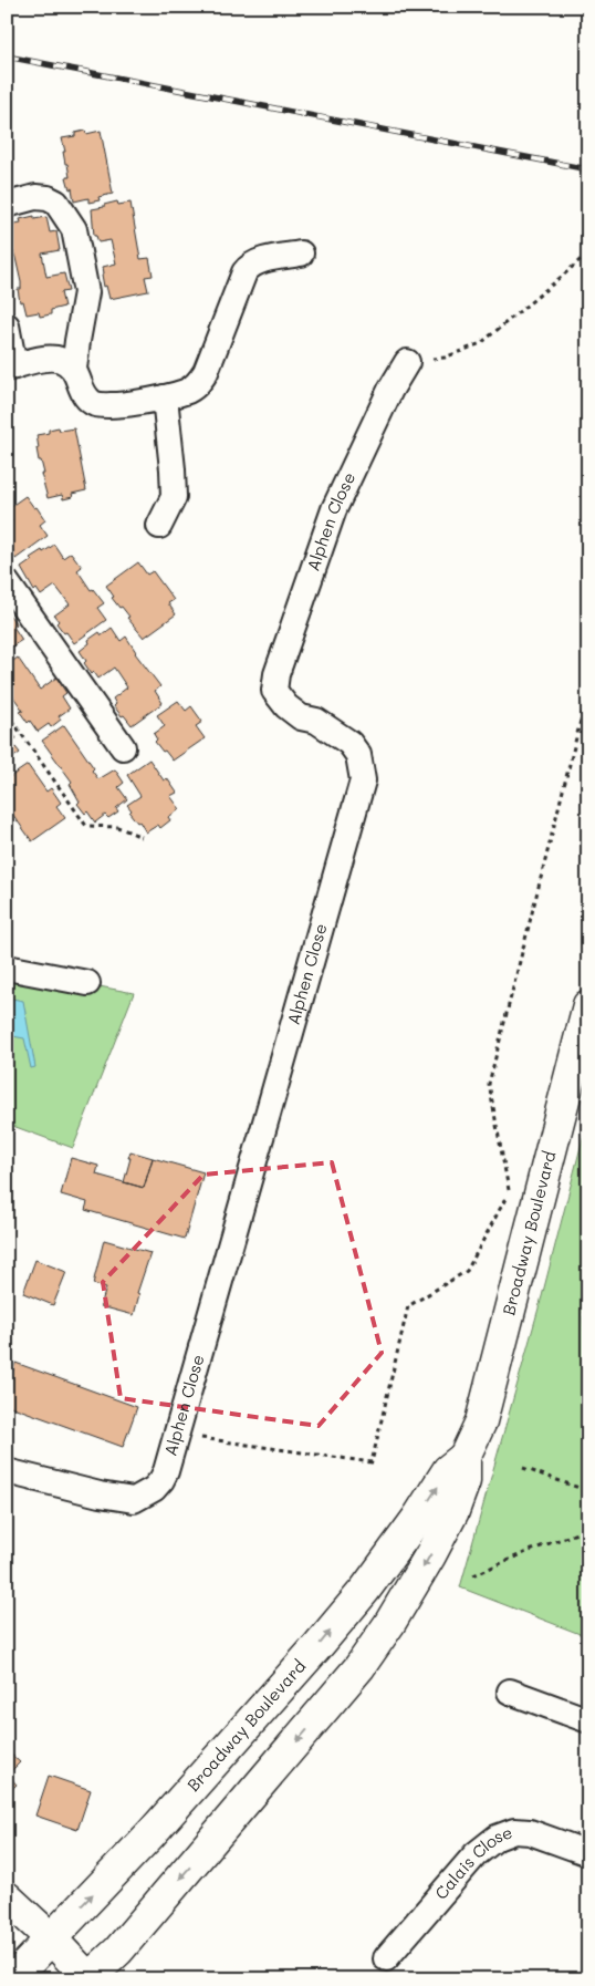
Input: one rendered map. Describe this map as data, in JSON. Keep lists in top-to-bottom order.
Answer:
{
  "streets": {
    "main road": ["Broadway Boulevard"],
    "street": ["Alphen Close", "Calais Close"]
  }
}
